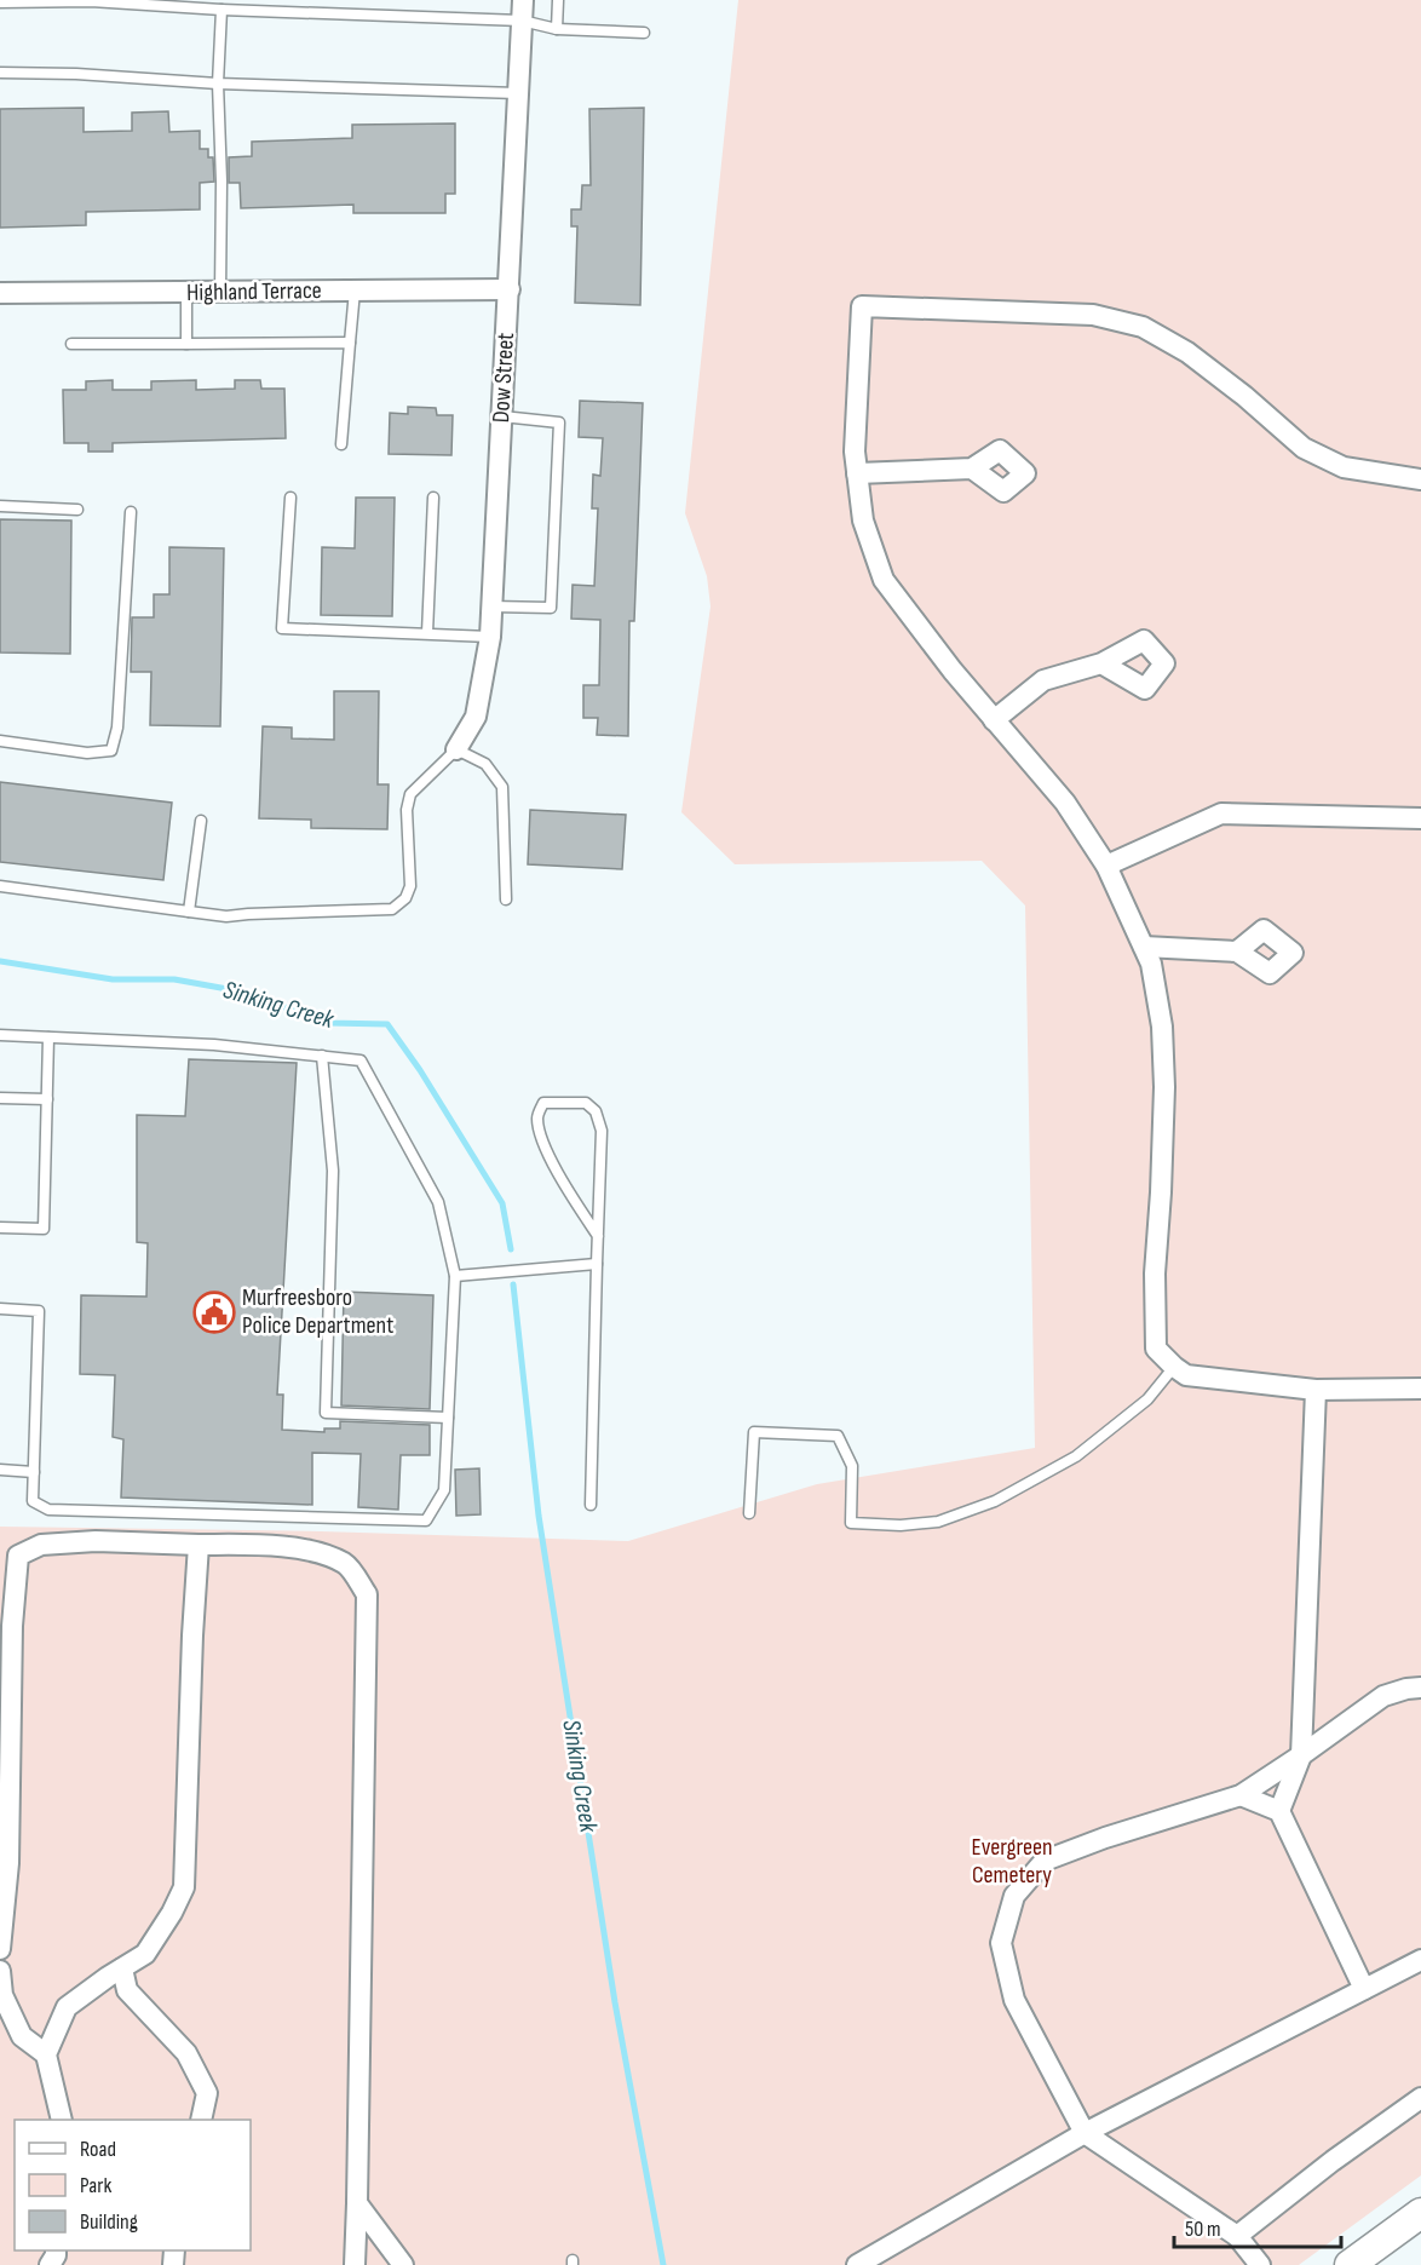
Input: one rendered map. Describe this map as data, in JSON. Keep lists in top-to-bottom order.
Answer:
{
  "streets": {
    "street": ["Highland Terrace", "Dow Street"]
  },
  "crossings": [
    ["Highland Terrace", "Dow Street"]
  ],
  "water": ["Sinking Creek"],
  "parks": ["Evergreen Cemetery"],
  "places": {
    "public building": ["Murfreesboro Police Department"]
  },
  "legend": ["Road", "Park", "Building"],
  "scale_bar": "50 m"
}
